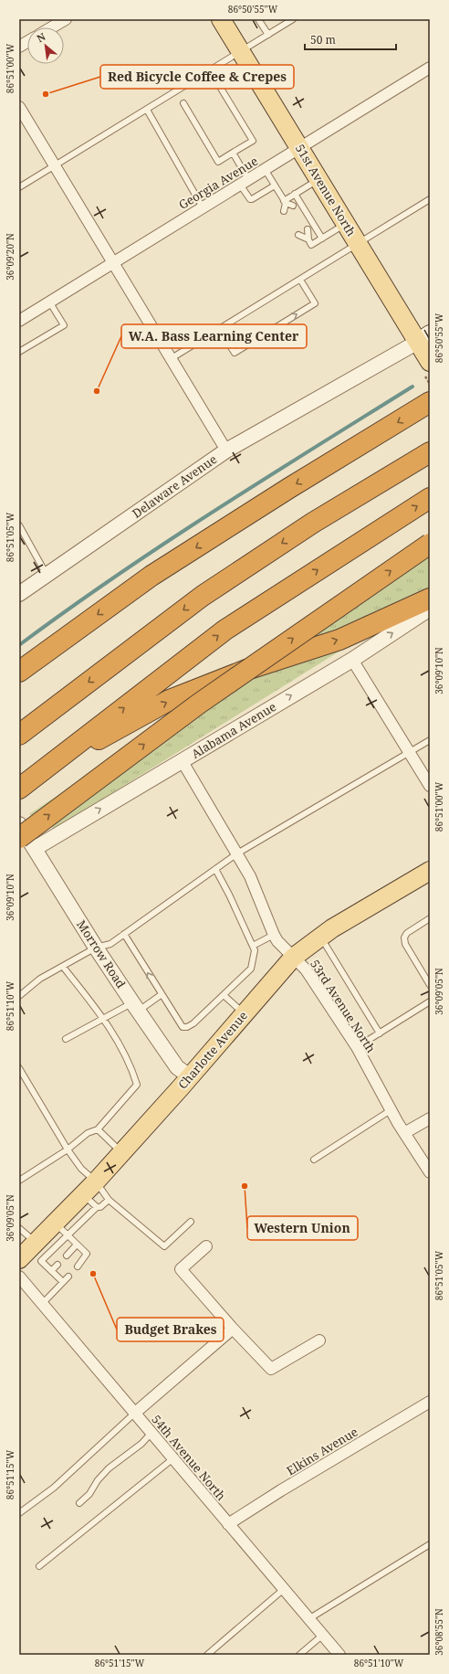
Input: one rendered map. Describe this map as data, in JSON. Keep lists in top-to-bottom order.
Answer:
{
  "streets": {
    "main road": ["51st Avenue North", "Charlotte Avenue"],
    "street": [
      "Georgia Avenue",
      "Delaware Avenue",
      "Alabama Avenue",
      "Morrow Road",
      "53rd Avenue North",
      "Elkins Avenue",
      "54th Avenue North"
    ]
  },
  "crossings": [
    ["Georgia Avenue", "51st Avenue North"],
    ["51st Avenue North", "Delaware Avenue"],
    ["Alabama Avenue", "Morrow Road"],
    ["Alabama Avenue", "53rd Avenue North"],
    ["Morrow Road", "Charlotte Avenue"],
    ["53rd Avenue North", "Charlotte Avenue"],
    ["Elkins Avenue", "54th Avenue North"]
  ],
  "one_way": ["Alabama Avenue"],
  "places": [
    "Red Bicycle Coffee & Crepes",
    "W.A. Bass Learning Center",
    "Western Union",
    "Budget Brakes"
  ],
  "scale_bar": "50 m",
  "north": "top left",
  "coordinates": [
    "86°50'55\"W",
    "86°51'00\"W",
    "36°09'20\"N",
    "86°51'05\"W",
    "36°09'10\"N",
    "36°09'05\"N",
    "86°51'10\"W",
    "86°51'15\"W",
    "36°08'55\"N"
  ]
}
